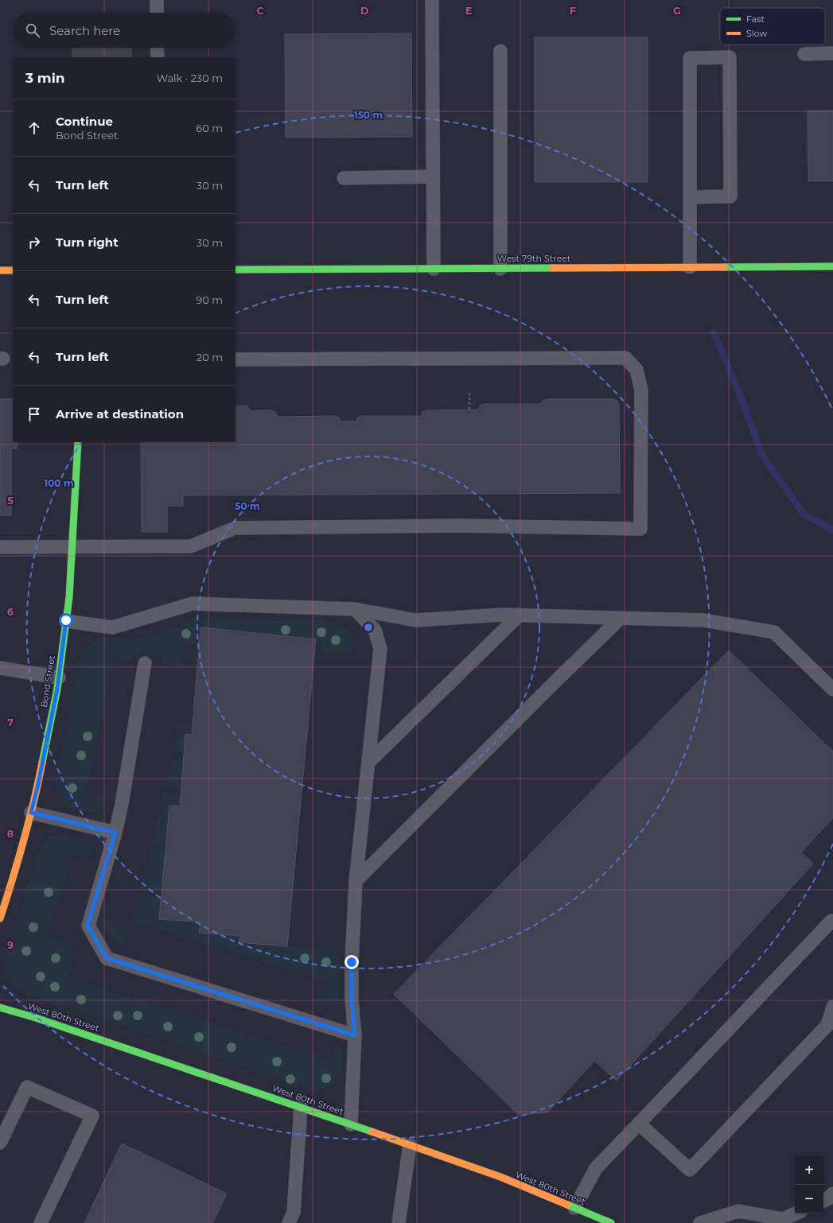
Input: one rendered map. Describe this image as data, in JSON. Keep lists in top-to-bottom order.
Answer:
{
  "streets": {
    "street": ["West 79th Street", "Bond Street", "West 80th Street"]
  },
  "legend": ["Fast", "Slow"],
  "page": {
    "search": "Search here",
    "heading": ["3 min", "Walk · 230 m"],
    "list": [
      ["Continue", "Bond Street", "60 m"],
      ["Turn left", "30 m"],
      ["Turn right", "30 m"],
      ["Turn left", "90 m"],
      ["Turn left", "20 m"],
      "Arrive at destination"
    ],
    "map_buttons": ["+", "−"]
  },
  "grid": {
    "columns": [
      "C",
      "D",
      "E",
      "F",
      "G"
    ],
    "rows": [
      "5",
      "6",
      "7",
      "8",
      "9"
    ]
  },
  "rings": ["150 m", "100 m", "50 m"]
}
